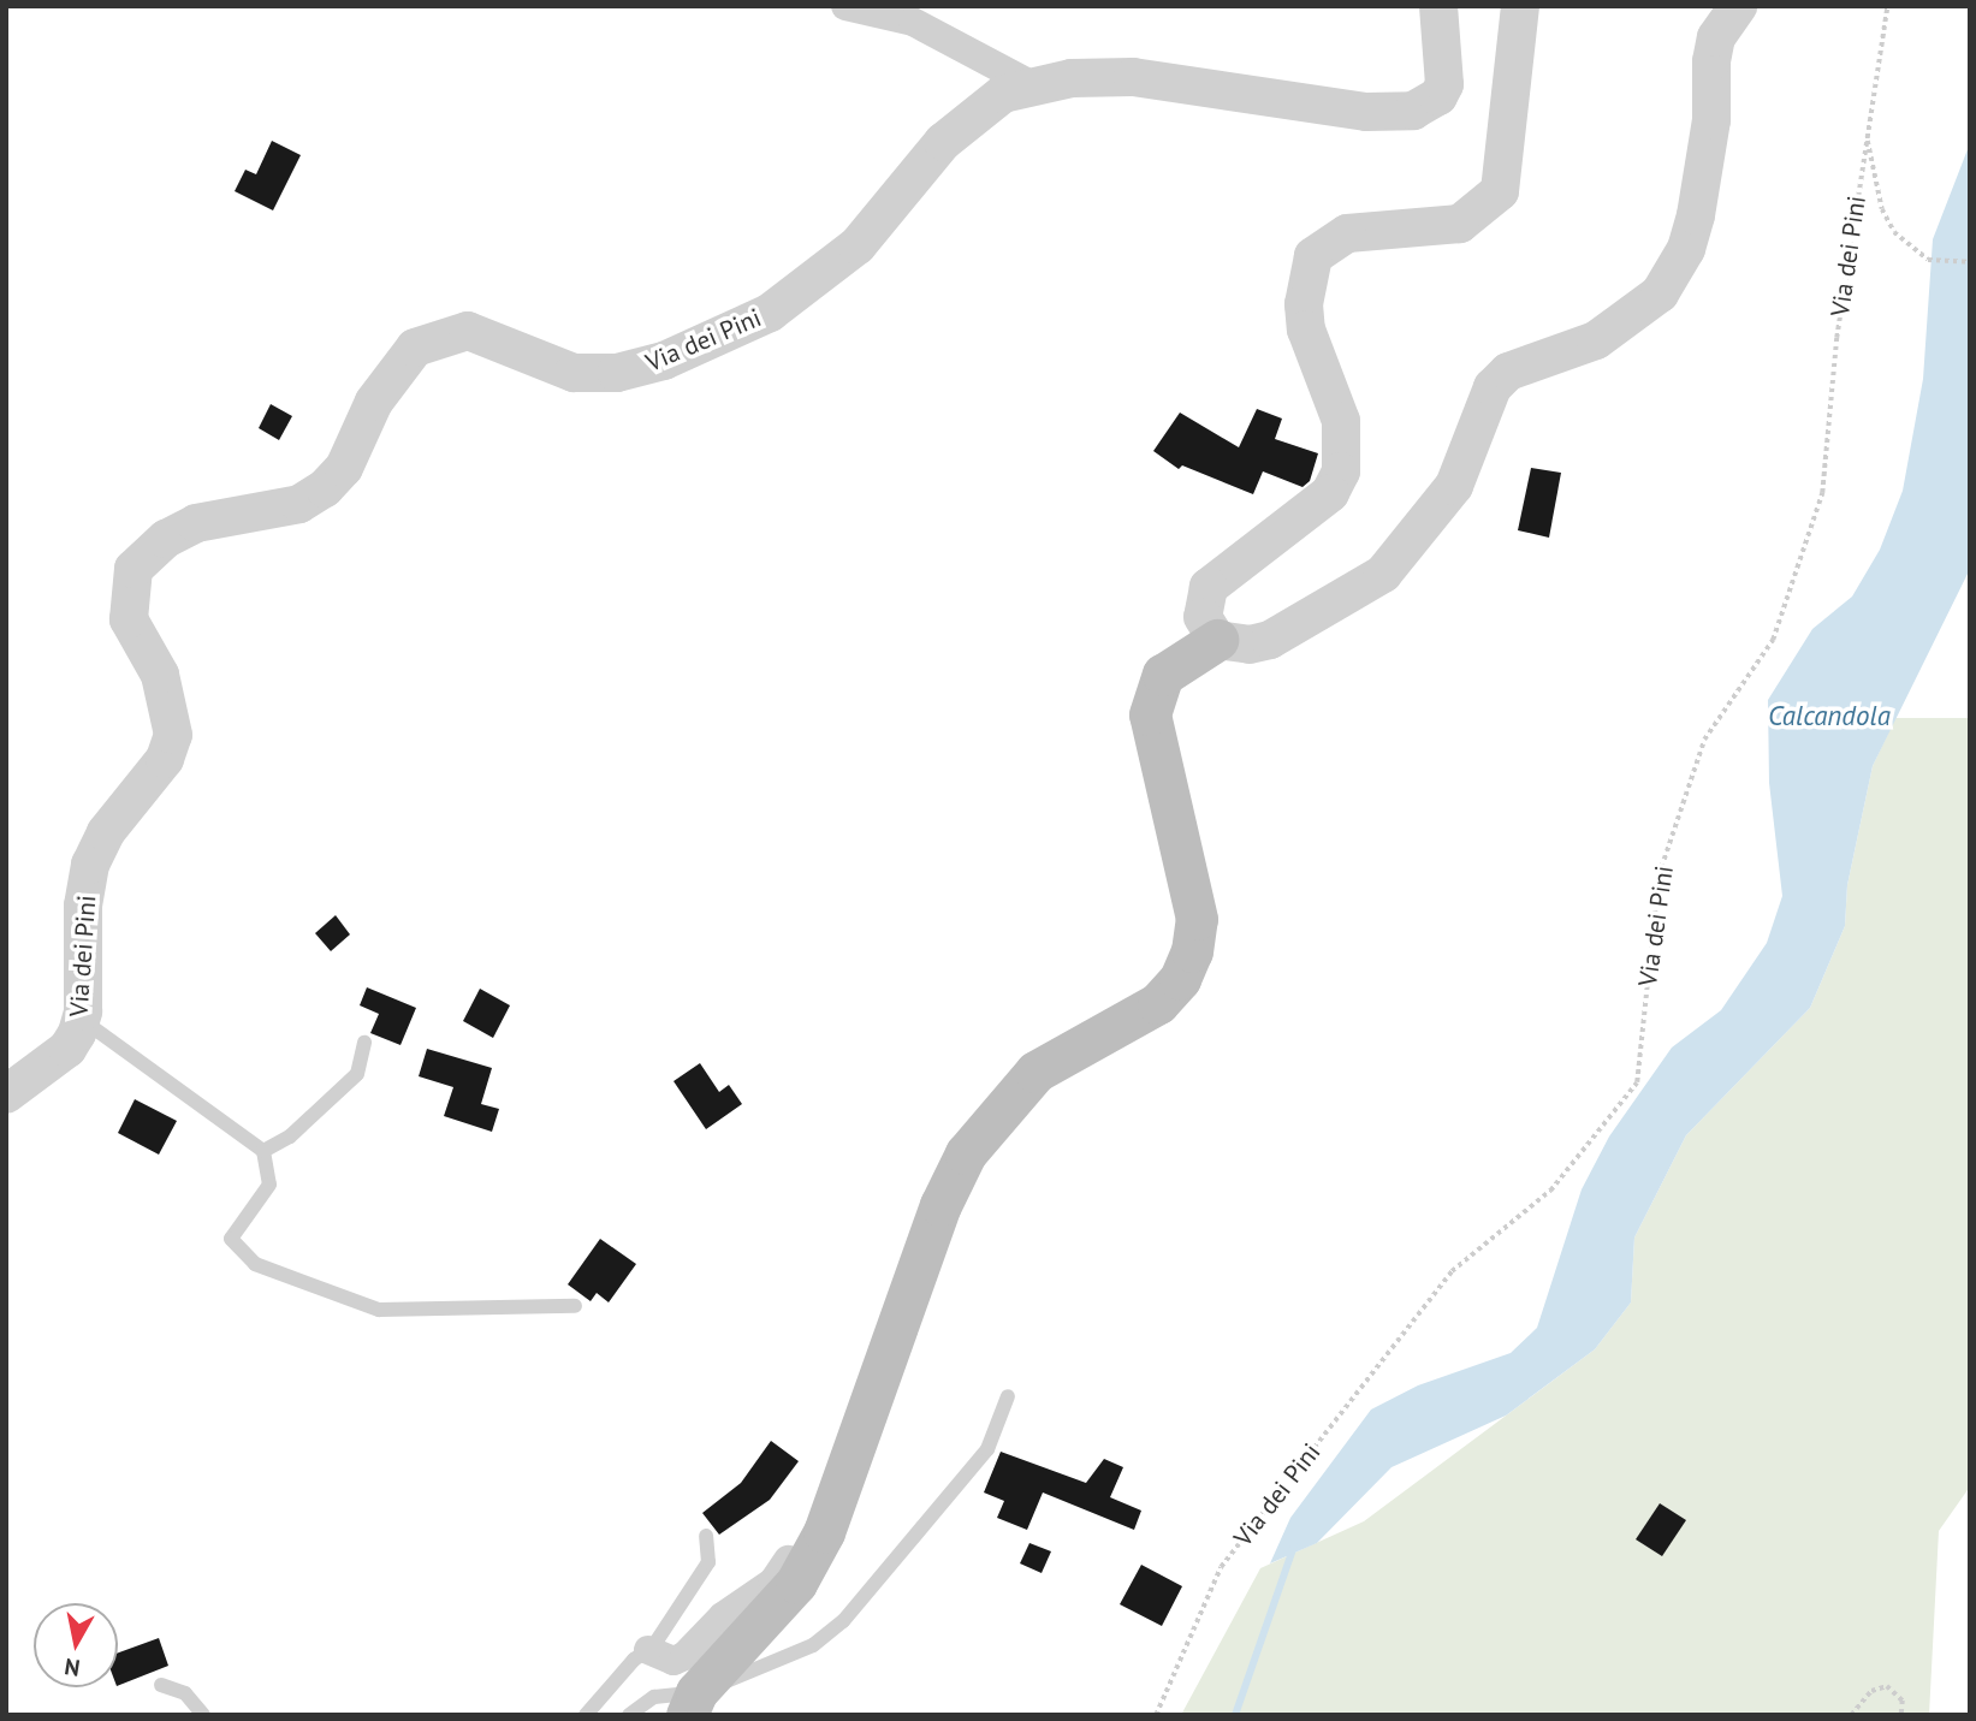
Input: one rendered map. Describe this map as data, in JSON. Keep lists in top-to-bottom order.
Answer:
{
  "streets": {
    "street": ["Via dei Pini"]
  },
  "water": ["Calcandola"],
  "north": "bottom"
}
